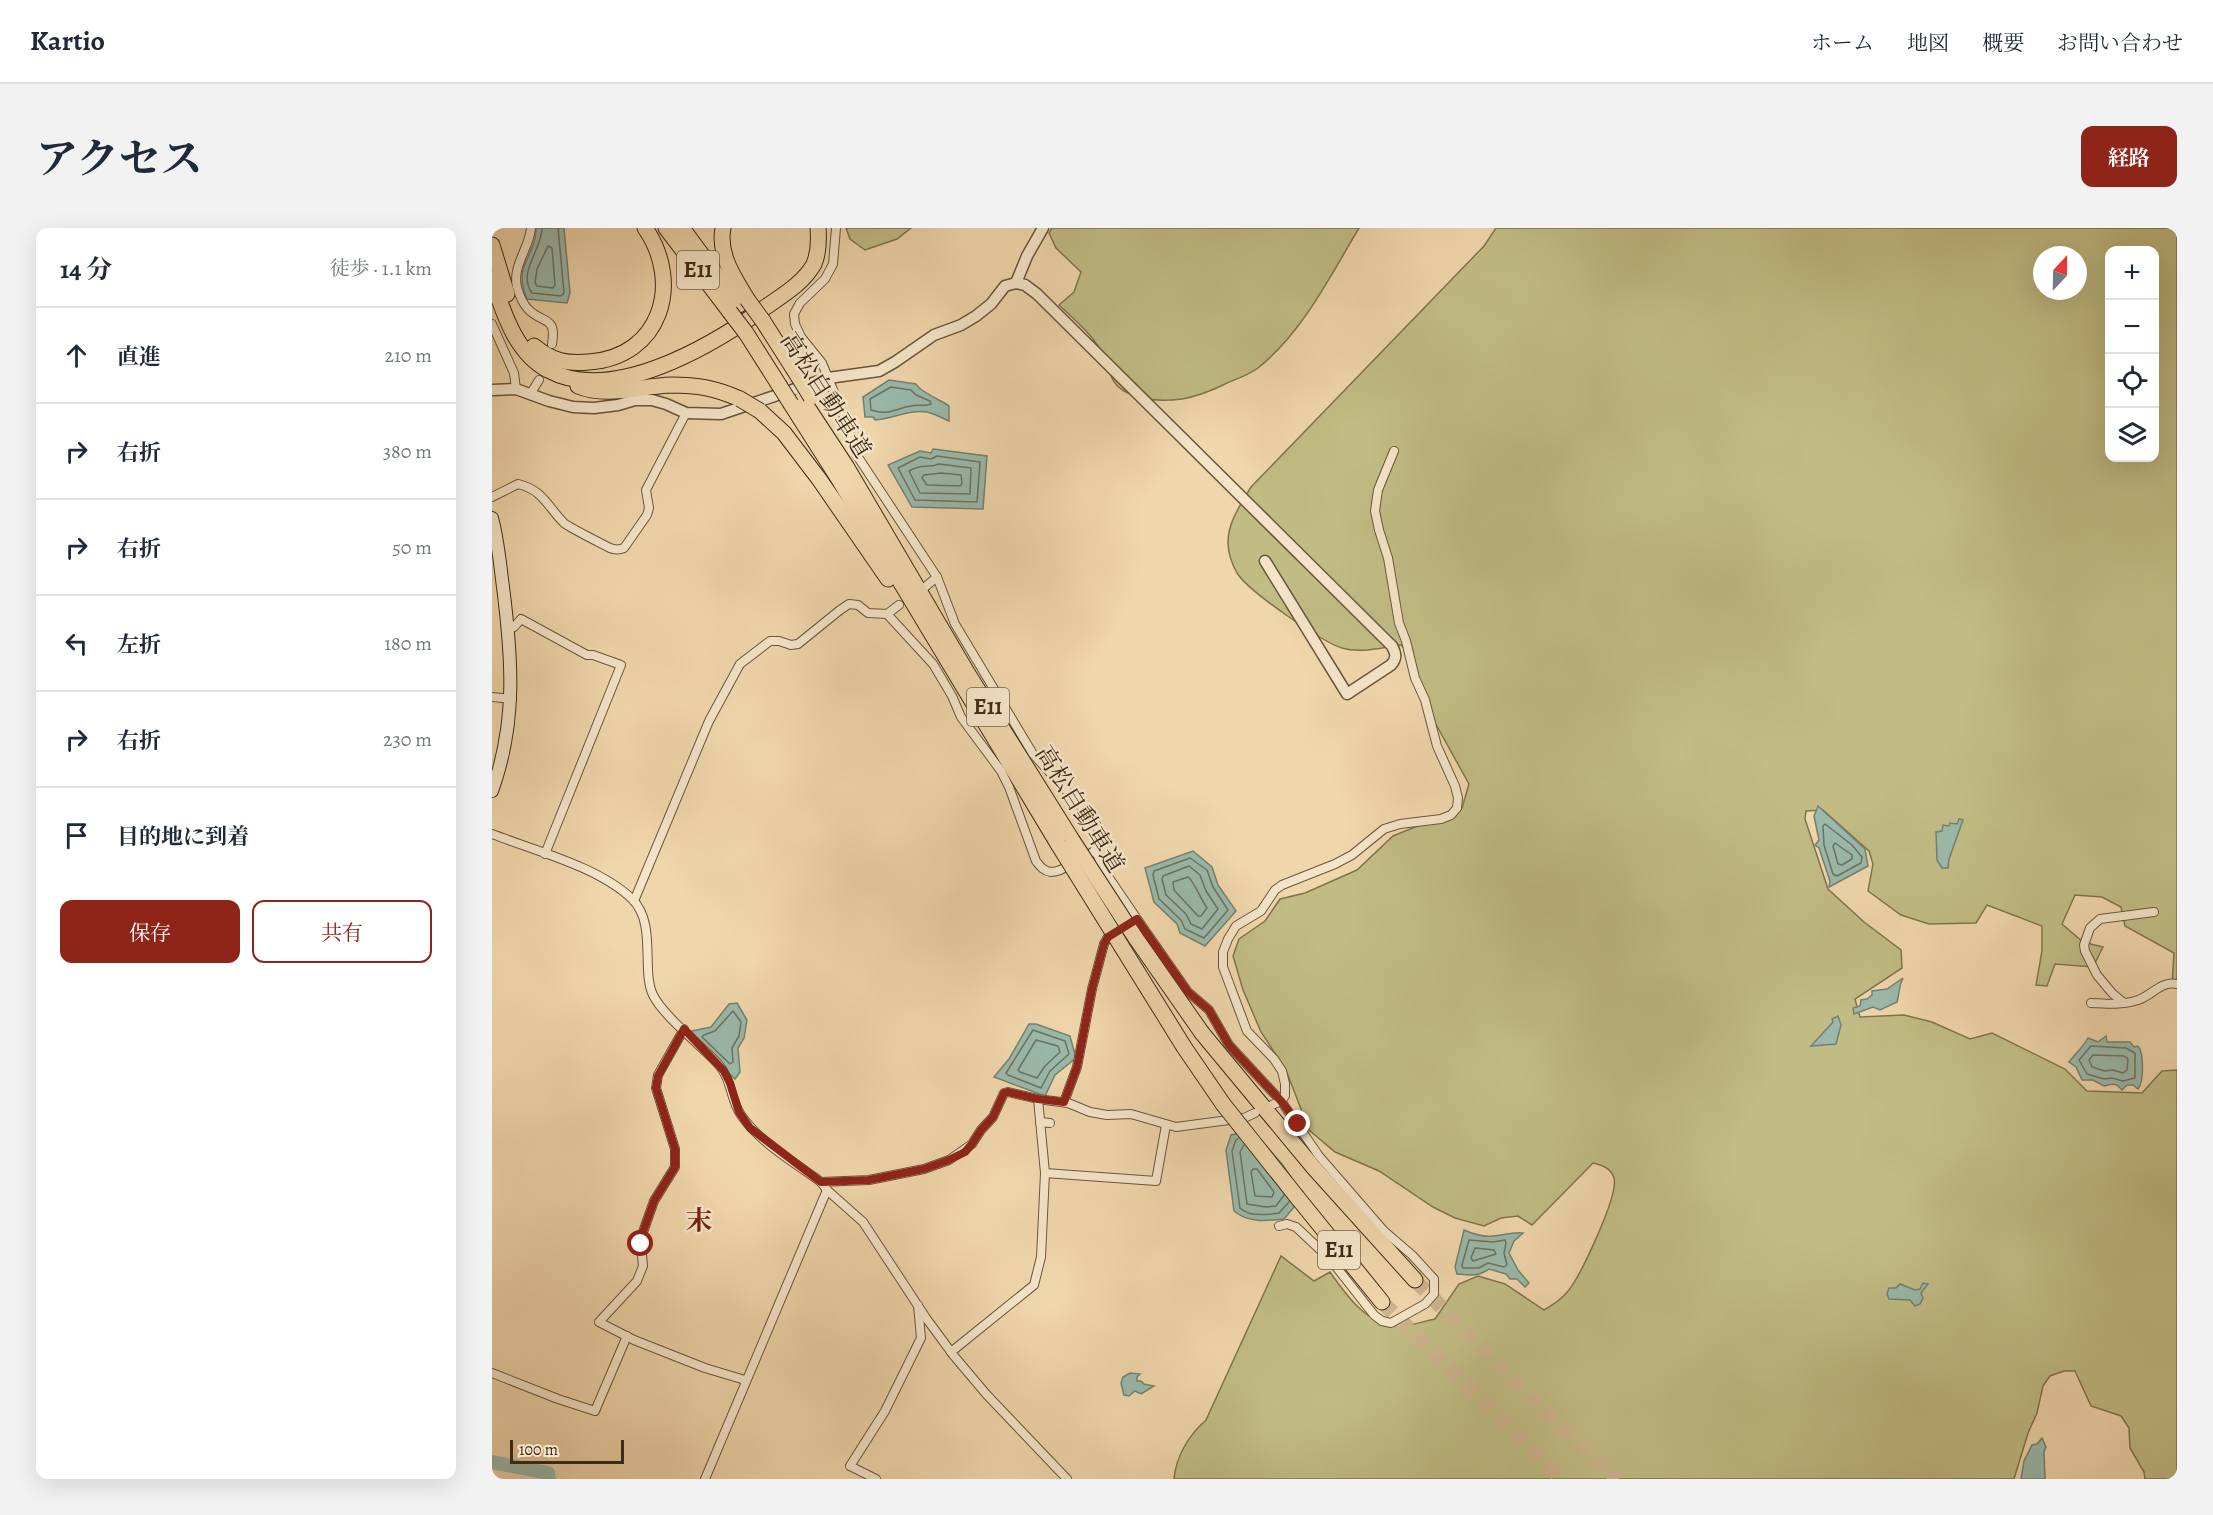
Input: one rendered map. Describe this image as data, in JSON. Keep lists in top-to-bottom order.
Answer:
{
  "streets": {
    "highway": ["E11", "高松自動車道"]
  },
  "crossings": [
    ["E11", "高松自動車道"]
  ],
  "districts": ["末"],
  "scale_bar": "100 m",
  "north": "top",
  "page": {
    "header": "Kartio",
    "nav": [
      "ホーム",
      "地図",
      "概要",
      "お問い合わせ"
    ],
    "title": "アクセス",
    "buttons": [
      "経路",
      ["保存", "共有"]
    ],
    "heading": ["14 分", "徒歩 · 1.1 km"],
    "map_buttons": ["+", "−"],
    "list": [
      ["直進", "210 m"],
      ["右折", "380 m"],
      ["右折", "50 m"],
      ["左折", "180 m"],
      ["右折", "230 m"],
      "目的地に到着"
    ],
    "scale": "100 m"
  }
}
